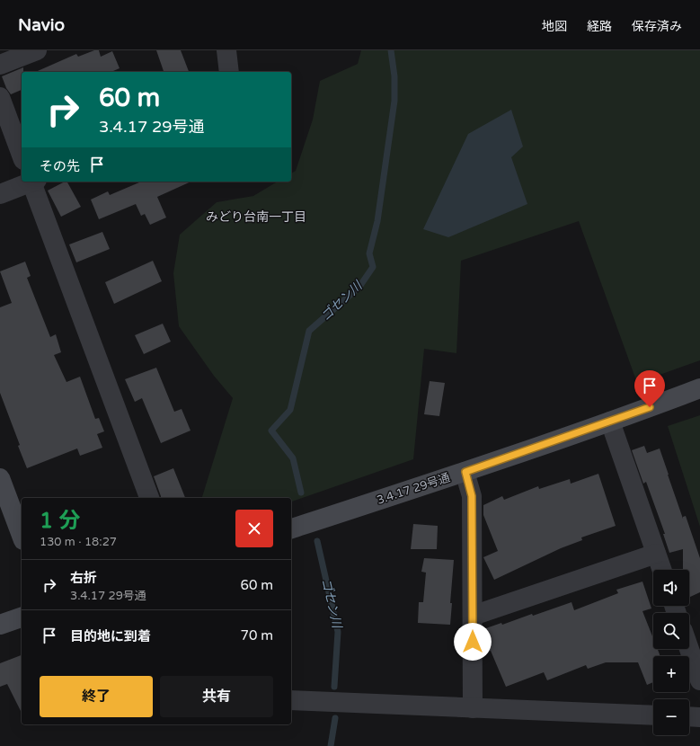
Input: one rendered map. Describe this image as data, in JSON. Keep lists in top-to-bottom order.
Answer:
{
  "streets": {
    "street": ["3.4.17 29号通"]
  },
  "districts": ["みどり台南一丁目"],
  "water": ["ゴセン川"],
  "page": {
    "header": "Navio",
    "nav": ["地図", "経路", "保存済み"],
    "turn": ["60 m", "3.4.17 29号通"],
    "then": "その先",
    "heading": ["1 分", "130 m · 18:27"],
    "list": [
      {
        "name": "右折",
        "note": "3.4.17 29号通",
        "value": "60 m"
      },
      {
        "name": "目的地に到着",
        "value": "70 m"
      }
    ],
    "map_buttons": ["+", "−"],
    "buttons": ["終了", "共有"]
  }
}
